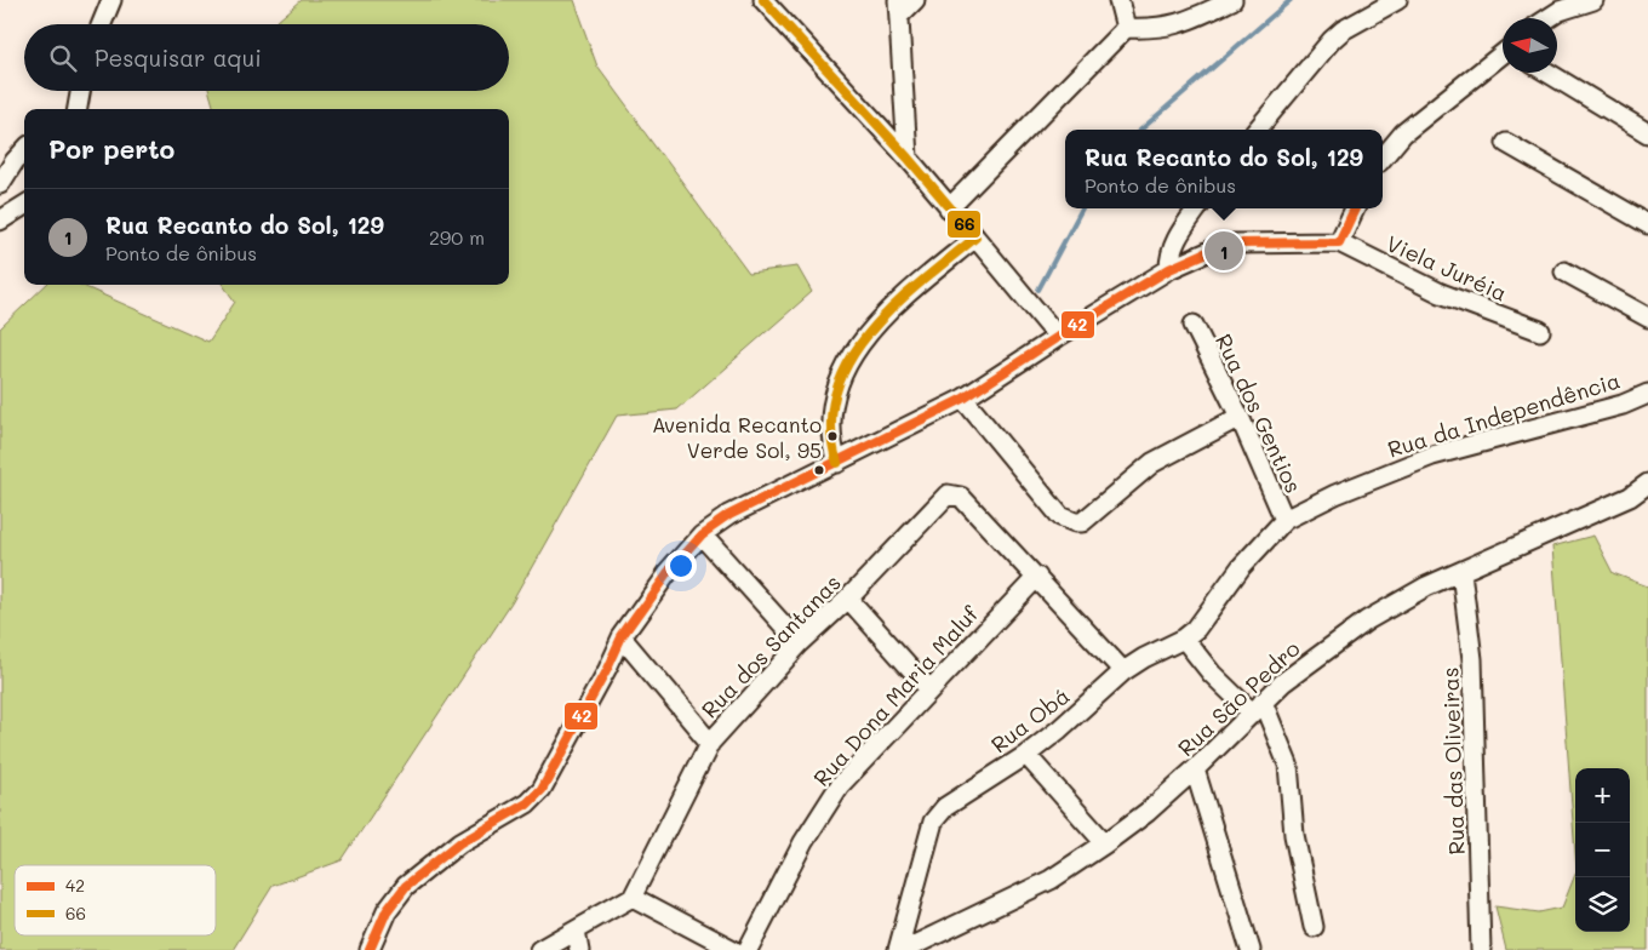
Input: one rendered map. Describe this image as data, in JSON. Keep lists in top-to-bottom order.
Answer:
{
  "streets": {
    "street": [
      "Viela Juréia",
      "Rua dos Gentios",
      "Rua da Independência",
      "Rua dos Santanas",
      "Rua Dona Maria Maluf",
      "Rua São Pedro",
      "Rua Obá",
      "Rua das Oliveiras"
    ]
  },
  "crossings": [
    ["Rua dos Gentios", "Rua da Independência"],
    ["Rua da Independência", "Rua Obá"],
    ["Rua dos Santanas", "Rua Dona Maria Maluf"],
    ["Rua São Pedro", "Rua das Oliveiras"]
  ],
  "places": ["Avenida Recanto Verde Sol, 95"],
  "lines": ["transit line 66", "transit line 42"],
  "legend": ["42", "66"],
  "north": "left",
  "page": {
    "search": "Pesquisar aqui",
    "heading": "Por perto",
    "popup": ["Rua Recanto do Sol, 129", "Ponto de ônibus"],
    "list": [
      {
        "mark": "1",
        "name": "Rua Recanto do Sol, 129",
        "note": "Ponto de ônibus",
        "value": "290 m"
      }
    ],
    "pins": "1",
    "map_buttons": ["+", "−"]
  }
}
